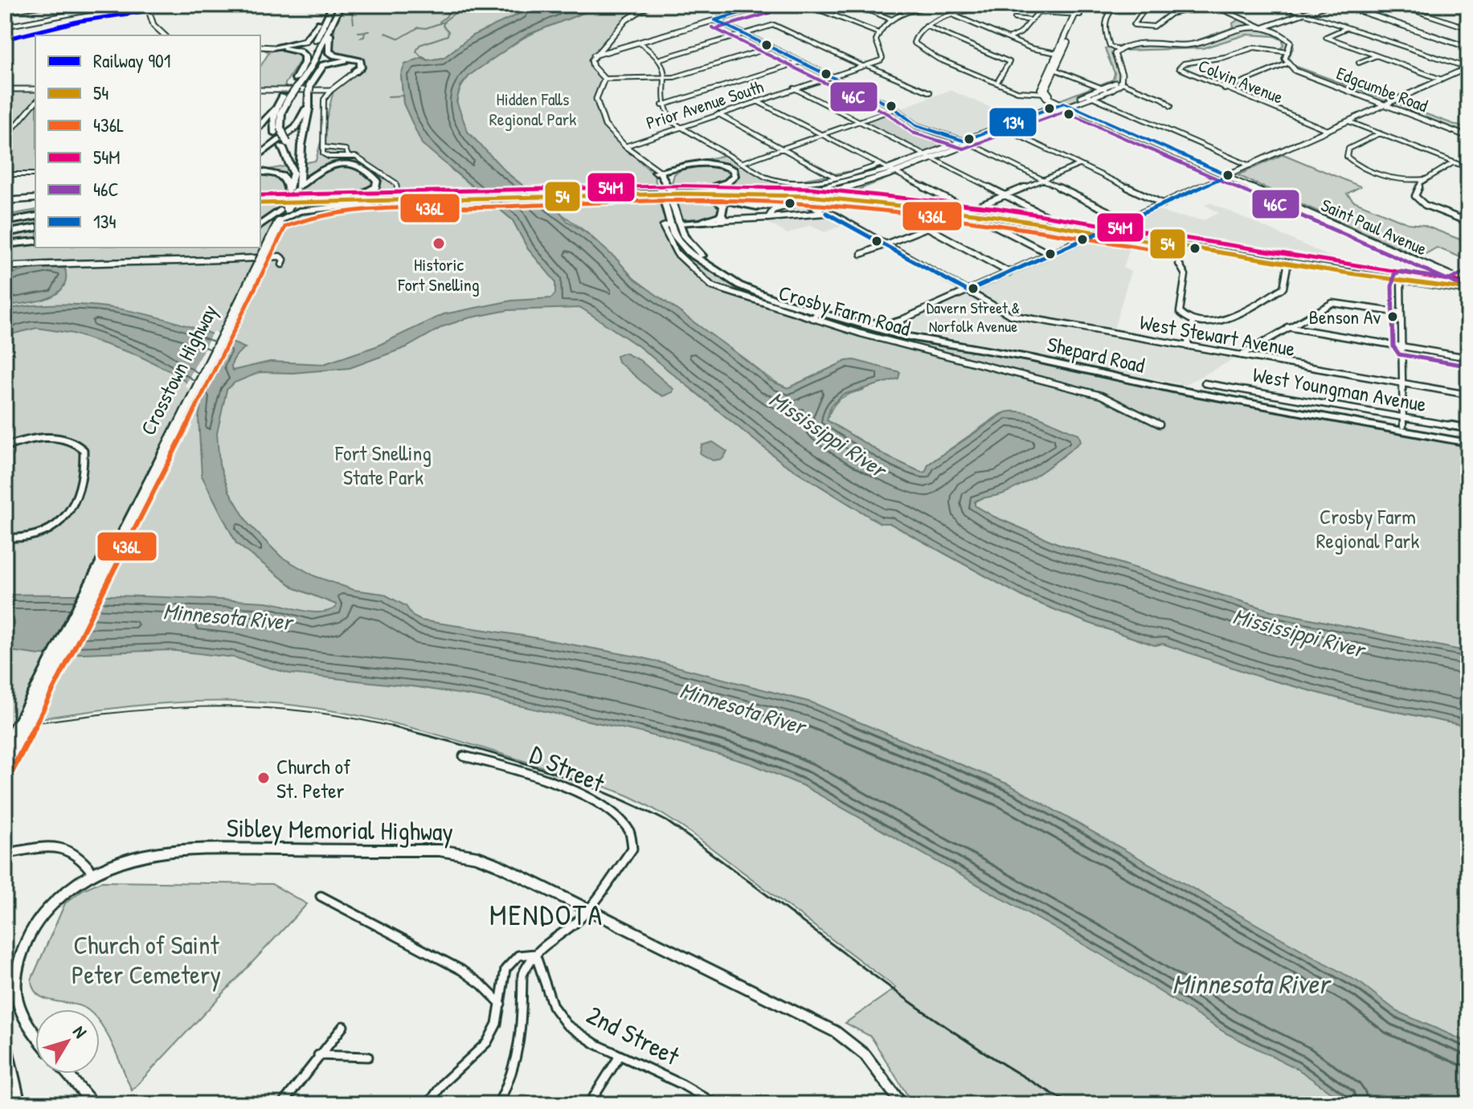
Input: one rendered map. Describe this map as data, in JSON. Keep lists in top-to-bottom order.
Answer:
{
  "streets": {
    "highway": ["Shepard Road"],
    "main road": ["Saint Paul Avenue", "Sibley Memorial Highway"],
    "street": [
      "Colvin Avenue",
      "Edgcumbe Road",
      "Prior Avenue South",
      "Crosby Farm Road",
      "West Stewart Avenue",
      "West Youngman Avenue",
      "D Street",
      "2nd Street"
    ]
  },
  "crossings": [
    ["Crosby Farm Road", "Shepard Road"],
    ["Shepard Road", "West Youngman Avenue"],
    ["D Street", "Sibley Memorial Highway"],
    ["D Street", "2nd Street"]
  ],
  "districts": ["MENDOTA"],
  "water": ["Mississippi River", "Minnesota River"],
  "parks": [
    "Hidden Falls Regional Park",
    "Fort Snelling State Park",
    "Crosby Farm Regional Park",
    "Church of Saint Peter Cemetery"
  ],
  "places": [
    "Historic Fort Snelling",
    "Davern Street & Norfolk Avenue",
    "Benson Av",
    "Church of St. Peter"
  ],
  "lines": [
    "rail line 901",
    "transit line 134",
    "transit line 46C",
    "transit line 54M",
    "transit line 54",
    "transit line 436L"
  ],
  "legend": [
    "Railway 901",
    "54",
    "436L",
    "54M",
    "46C",
    "134"
  ],
  "north": "top right"
}
